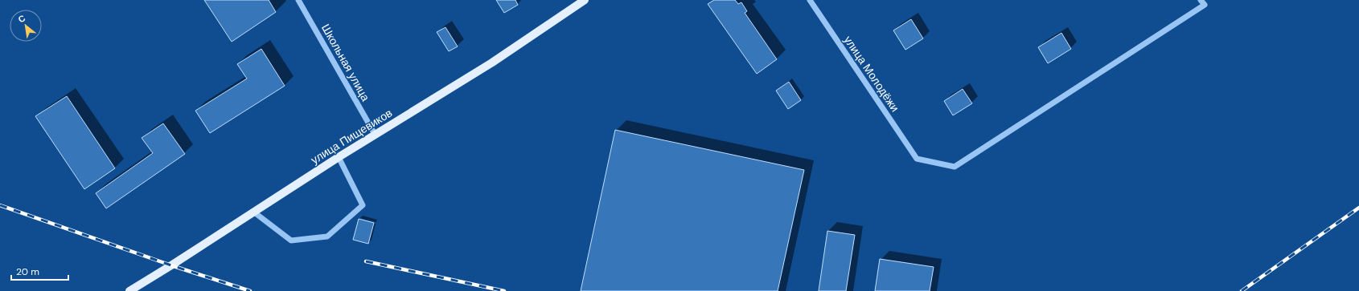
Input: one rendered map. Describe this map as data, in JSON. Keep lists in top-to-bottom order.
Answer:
{
  "streets": {
    "main road": ["улица Пищевиков"],
    "street": ["Школьная улица", "улица Молодёжи"]
  },
  "crossings": [
    ["Школьная улица", "улица Пищевиков"]
  ],
  "scale_bar": "20 m",
  "north": "top left"
}
